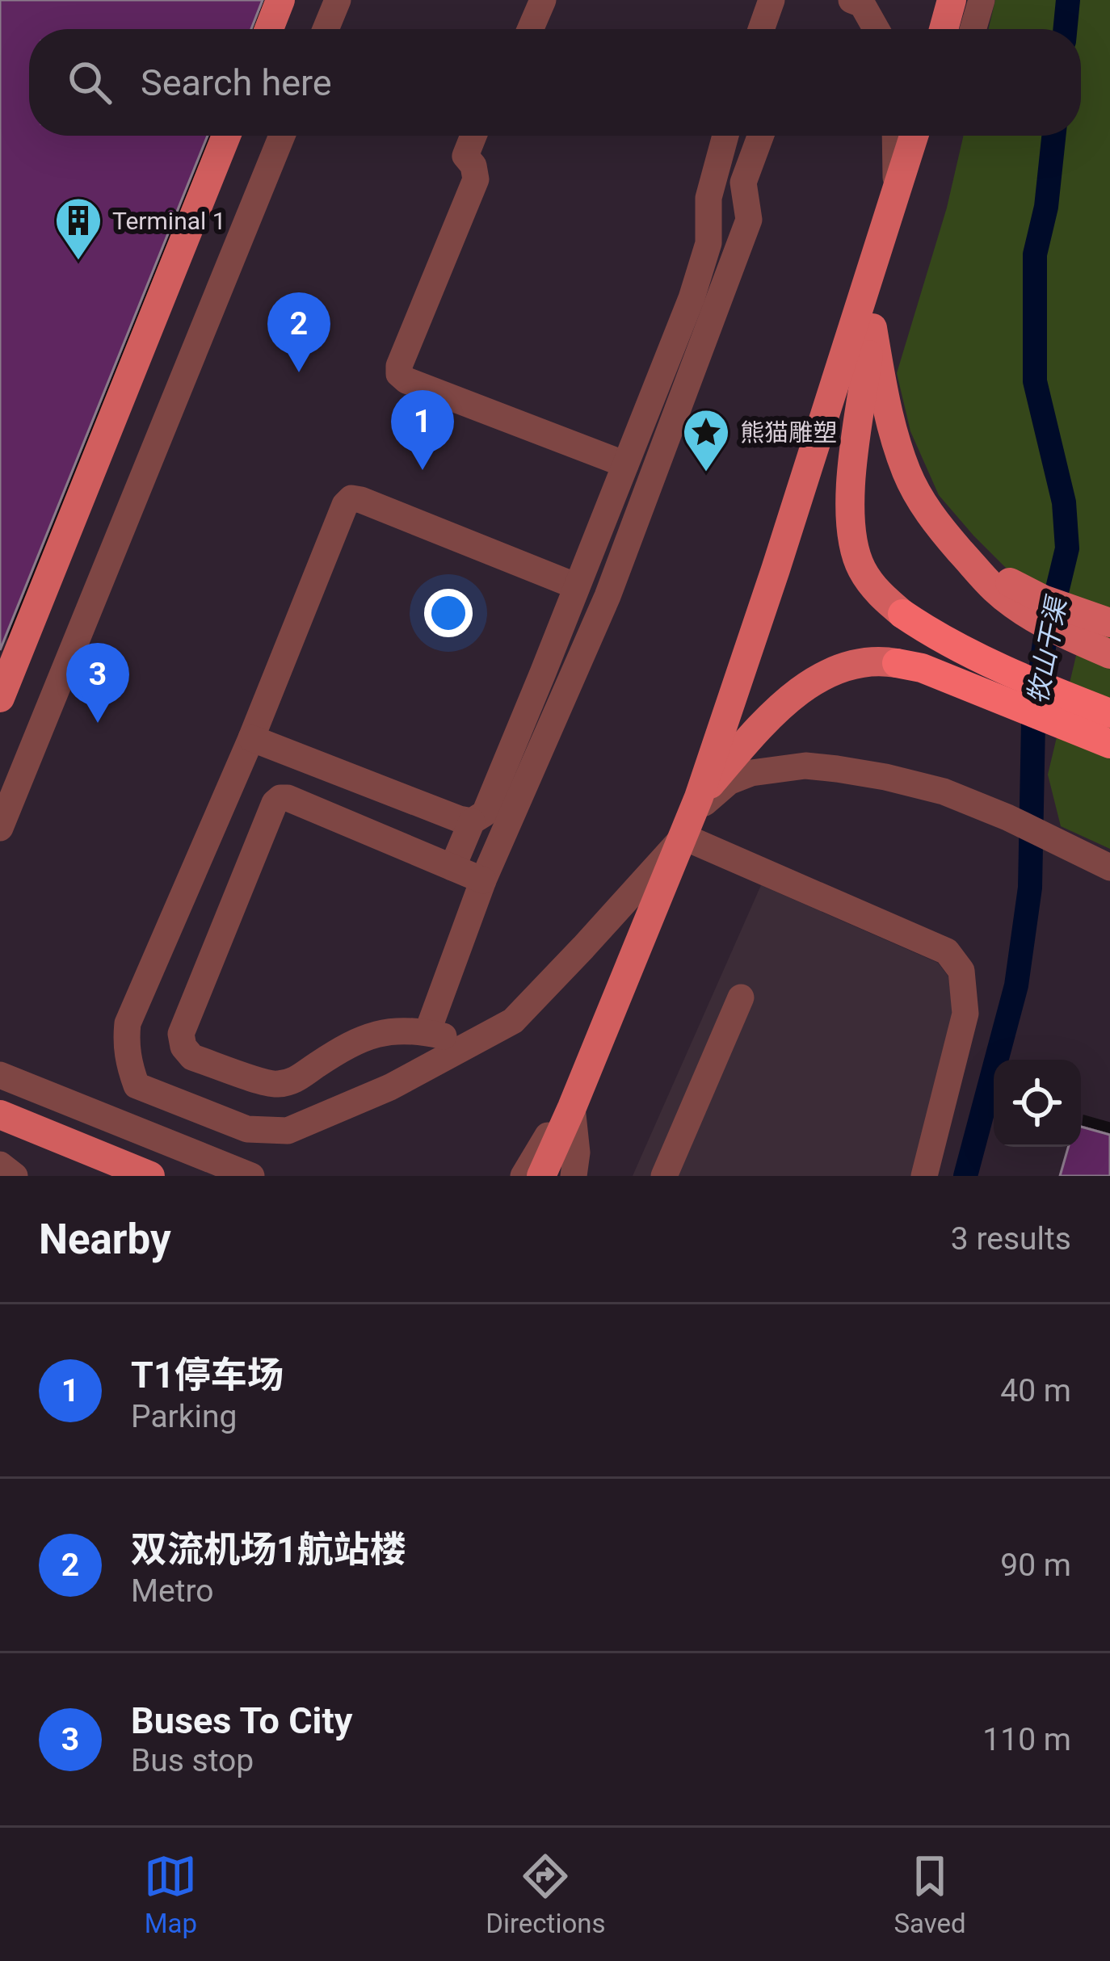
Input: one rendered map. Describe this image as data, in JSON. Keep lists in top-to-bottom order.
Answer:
{
  "water": ["牧山干渠"],
  "places": {
    "building": ["Terminal 1"],
    "place": ["熊猫雕塑"]
  },
  "page": {
    "search": "Search here",
    "pins": ["2", "1", "3"],
    "heading": ["Nearby", "3 results"],
    "list": [
      {
        "mark": "1",
        "name": "T1停车场",
        "note": "Parking",
        "value": "40 m"
      },
      {
        "mark": "2",
        "name": "双流机场1航站楼",
        "note": "Metro",
        "value": "90 m"
      },
      {
        "mark": "3",
        "name": "Buses To City",
        "note": "Bus stop",
        "value": "110 m"
      }
    ],
    "nav": ["Map", "Directions", "Saved"]
  }
}
